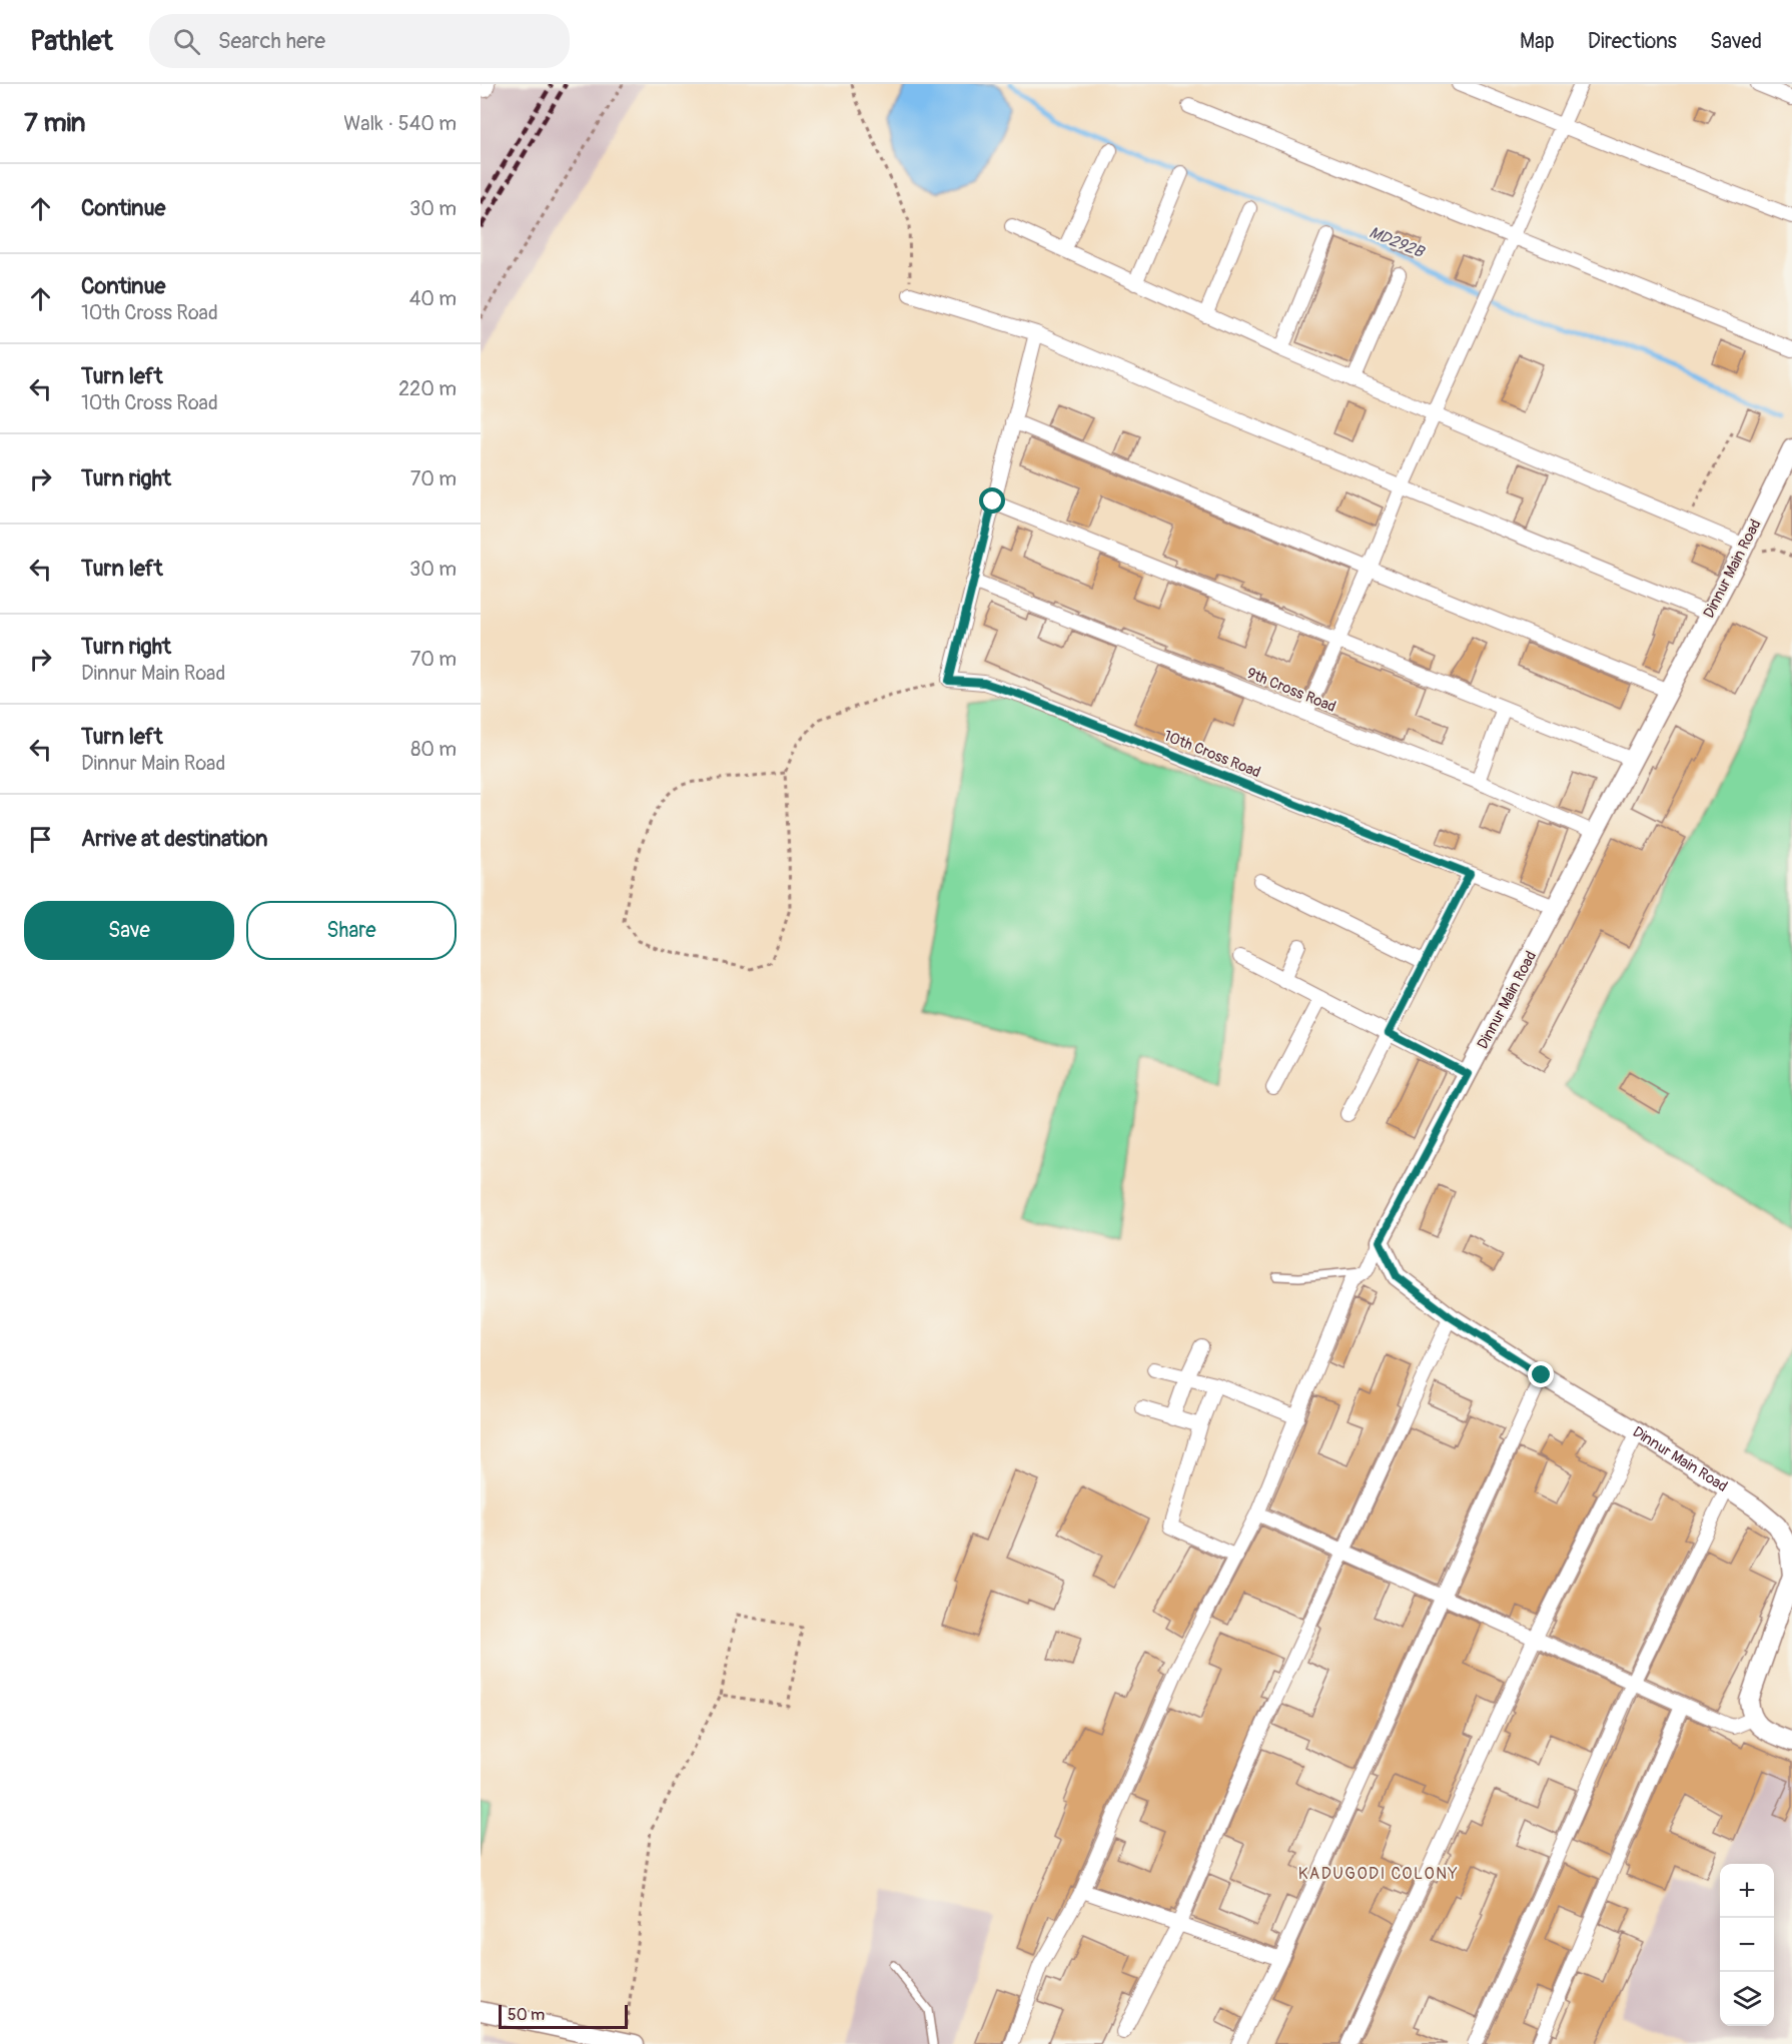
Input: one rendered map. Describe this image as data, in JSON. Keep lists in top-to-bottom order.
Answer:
{
  "streets": {
    "street": ["Dinnur Main Road", "9th Cross Road", "10th Cross Road"]
  },
  "crossings": [
    ["Dinnur Main Road", "9th Cross Road"],
    ["Dinnur Main Road", "10th Cross Road"]
  ],
  "districts": ["KADUGODI COLONY"],
  "water": ["MD292B"],
  "scale_bar": "50 m",
  "page": {
    "header": "Pathlet",
    "search": "Search here",
    "nav": ["Map", "Directions", "Saved"],
    "heading": ["7 min", "Walk · 540 m"],
    "list": [
      ["Continue", "30 m"],
      ["Continue", "10th Cross Road", "40 m"],
      ["Turn left", "10th Cross Road", "220 m"],
      ["Turn right", "70 m"],
      ["Turn left", "30 m"],
      ["Turn right", "Dinnur Main Road", "70 m"],
      ["Turn left", "Dinnur Main Road", "80 m"],
      "Arrive at destination"
    ],
    "buttons": ["Save", "Share"],
    "map_buttons": ["+", "−"],
    "scale": "50 m"
  }
}
